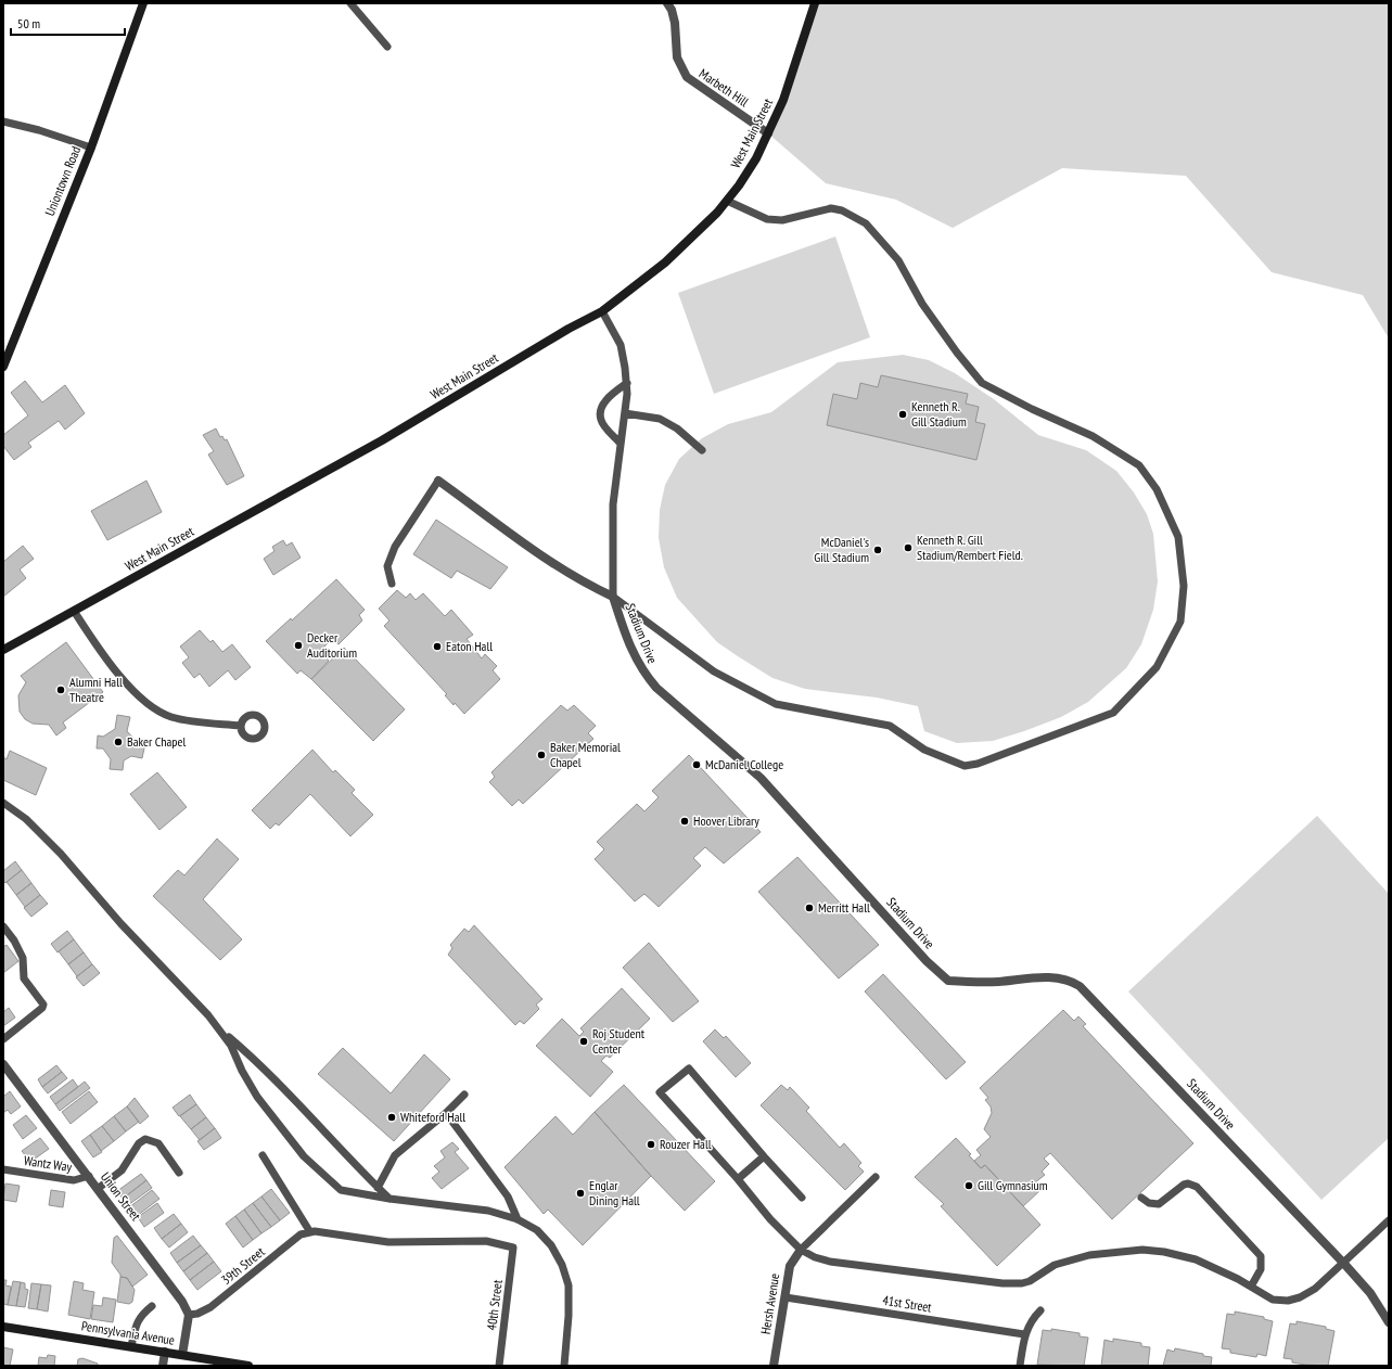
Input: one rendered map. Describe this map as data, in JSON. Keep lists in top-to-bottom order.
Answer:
{
  "streets": {
    "street": [
      "Marbeth Hill",
      "West Main Street",
      "Uniontown Road",
      "Stadium Drive",
      "Union Street",
      "Hersh Avenue",
      "Pennsylvania Avenue"
    ],
    "lane": [
      "Wantz Way",
      "39th Street",
      "41st Street",
      "40th Street"
    ]
  },
  "crossings": [
    ["Marbeth Hill", "West Main Street"],
    ["Wantz Way", "Union Street"],
    ["Union Street", "39th Street"],
    ["39th Street", "40th Street"],
    ["Hersh Avenue", "41st Street"]
  ],
  "places": [
    "Kenneth R. Gill Stadium",
    "Kenneth R. Gill Stadium/Rembert Field.",
    "McDaniel's Gill Stadium",
    "Decker Auditorium",
    "Eaton Hall",
    "Alumni Hall Theatre",
    "Baker Chapel",
    "Baker Memorial Chapel",
    "McDaniel College",
    "Hoover Library",
    "Merritt Hall",
    "Roj Student Center",
    "Whiteford Hall",
    "Rouzer Hall",
    "Gill Gymnasium",
    "Englar Dining Hall"
  ],
  "scale_bar": "50 m"
}
